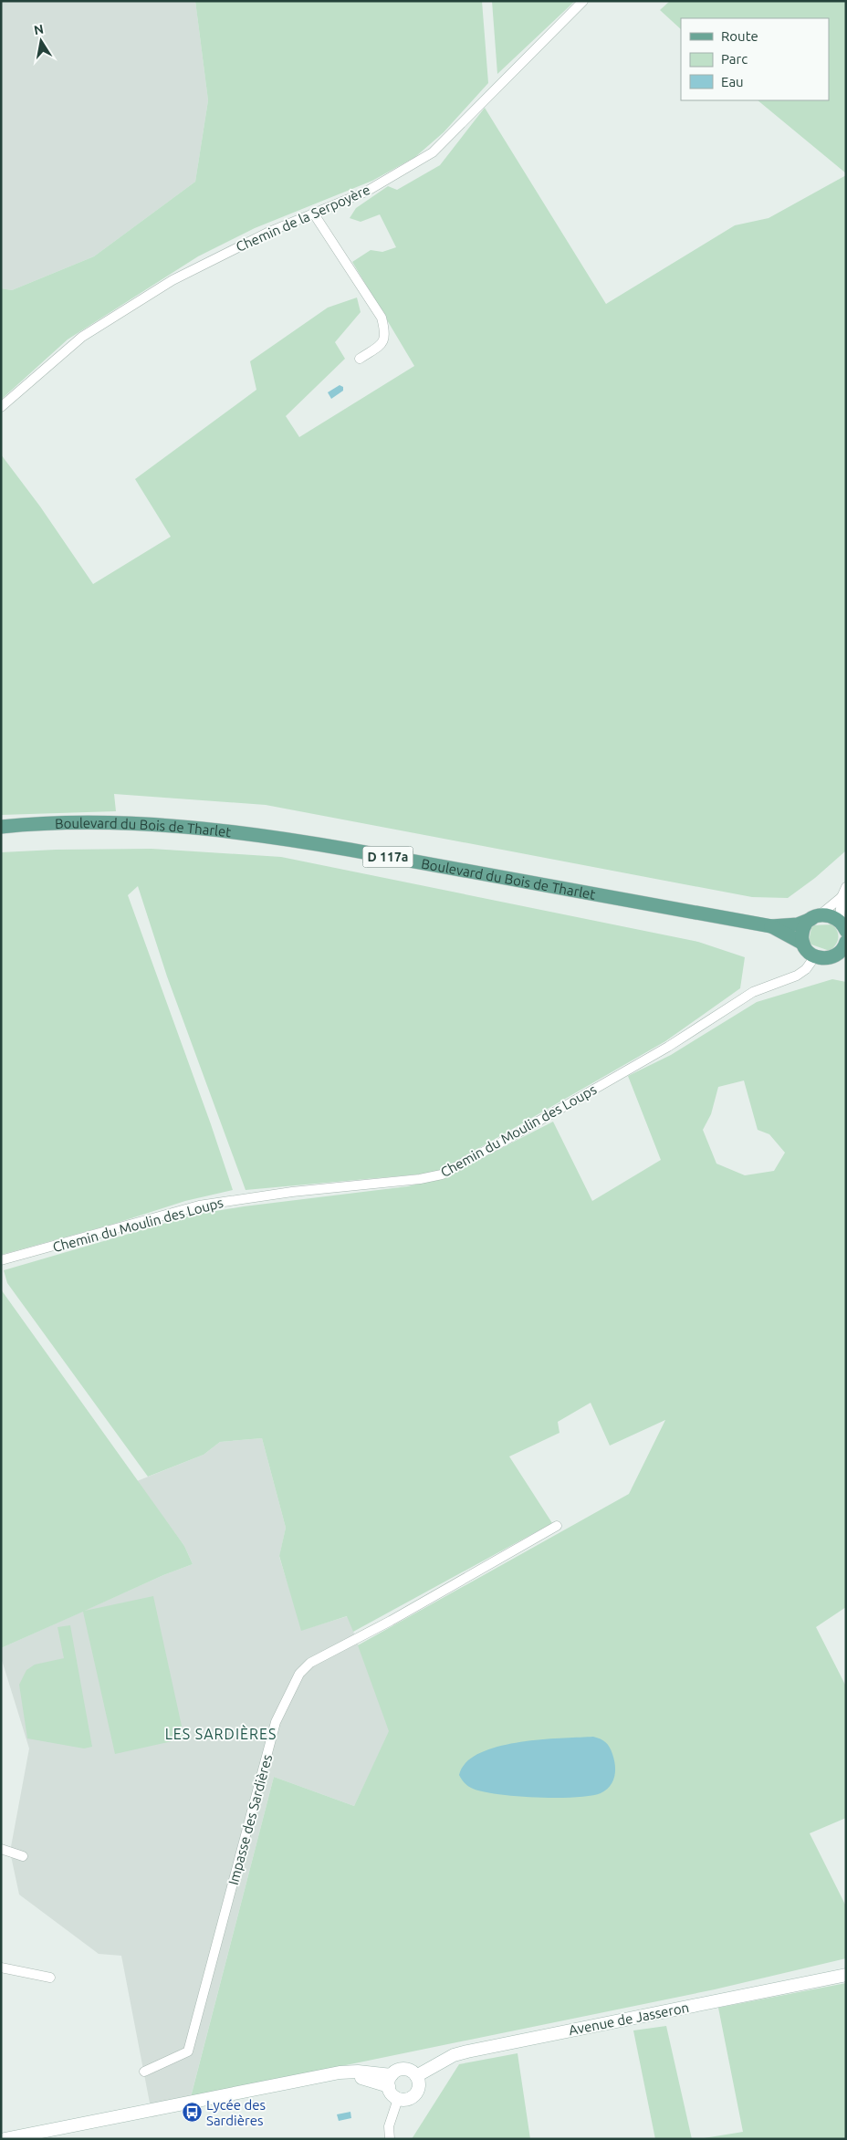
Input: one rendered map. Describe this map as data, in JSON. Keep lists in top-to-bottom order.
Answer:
{
  "streets": {
    "main road": ["Boulevard du Bois de Tharlet", "D 117a", "Avenue de Jasseron"],
    "street": ["Chemin de la Serpoyère", "Chemin du Moulin des Loups", "Impasse des Sardières"]
  },
  "districts": ["LES SARDIÈRES"],
  "places": {
    "bus stop": ["Lycée des Sardières"]
  },
  "legend": ["Route", "Parc", "Eau"],
  "north": "top"
}
